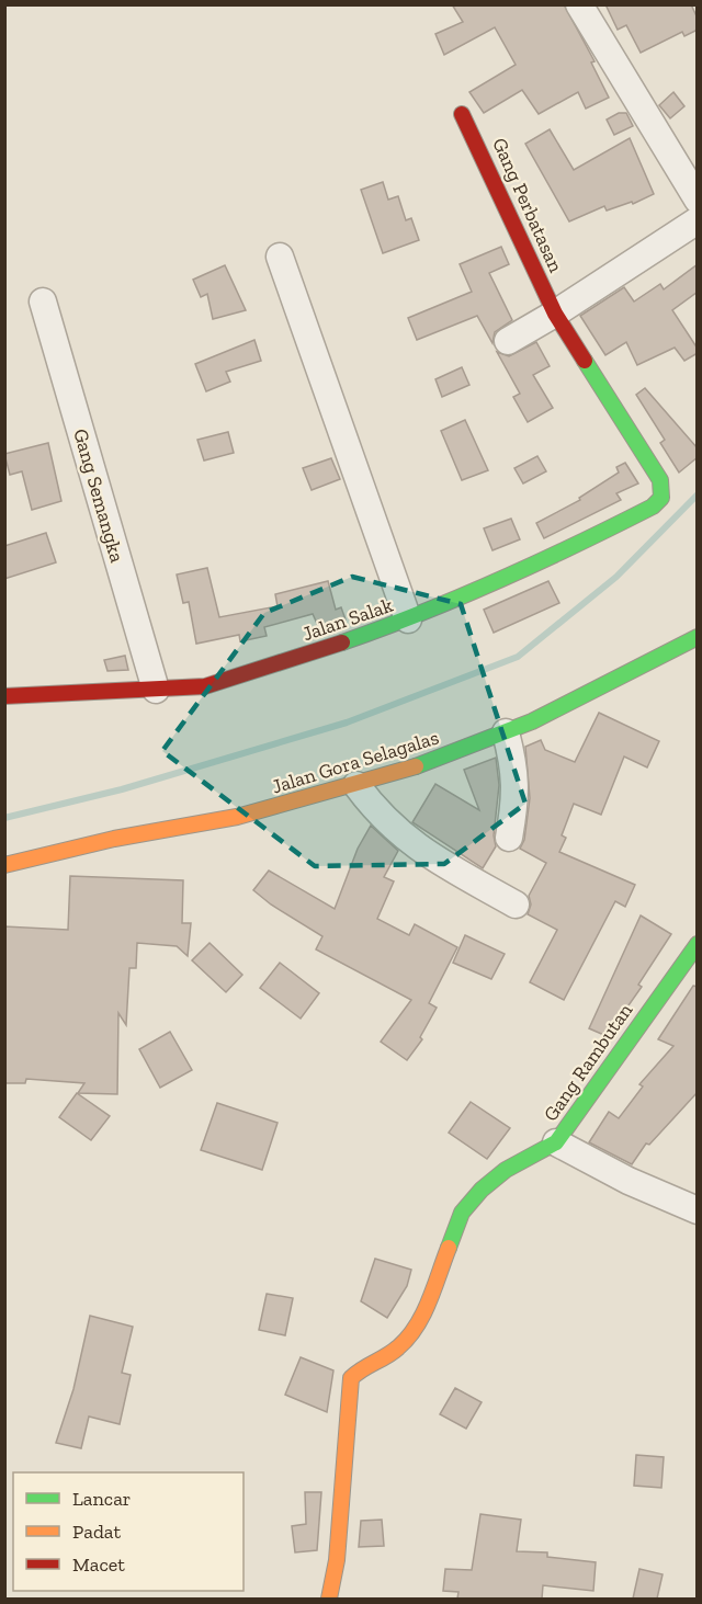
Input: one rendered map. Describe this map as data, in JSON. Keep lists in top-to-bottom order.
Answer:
{
  "streets": {
    "street": [
      "Gang Perbatasan",
      "Gang Semangka",
      "Jalan Salak",
      "Jalan Gora Selagalas",
      "Gang Rambutan"
    ]
  },
  "crossings": [
    ["Gang Perbatasan", "Jalan Salak"],
    ["Gang Semangka", "Jalan Salak"]
  ],
  "legend": ["Lancar", "Padat", "Macet"]
}
